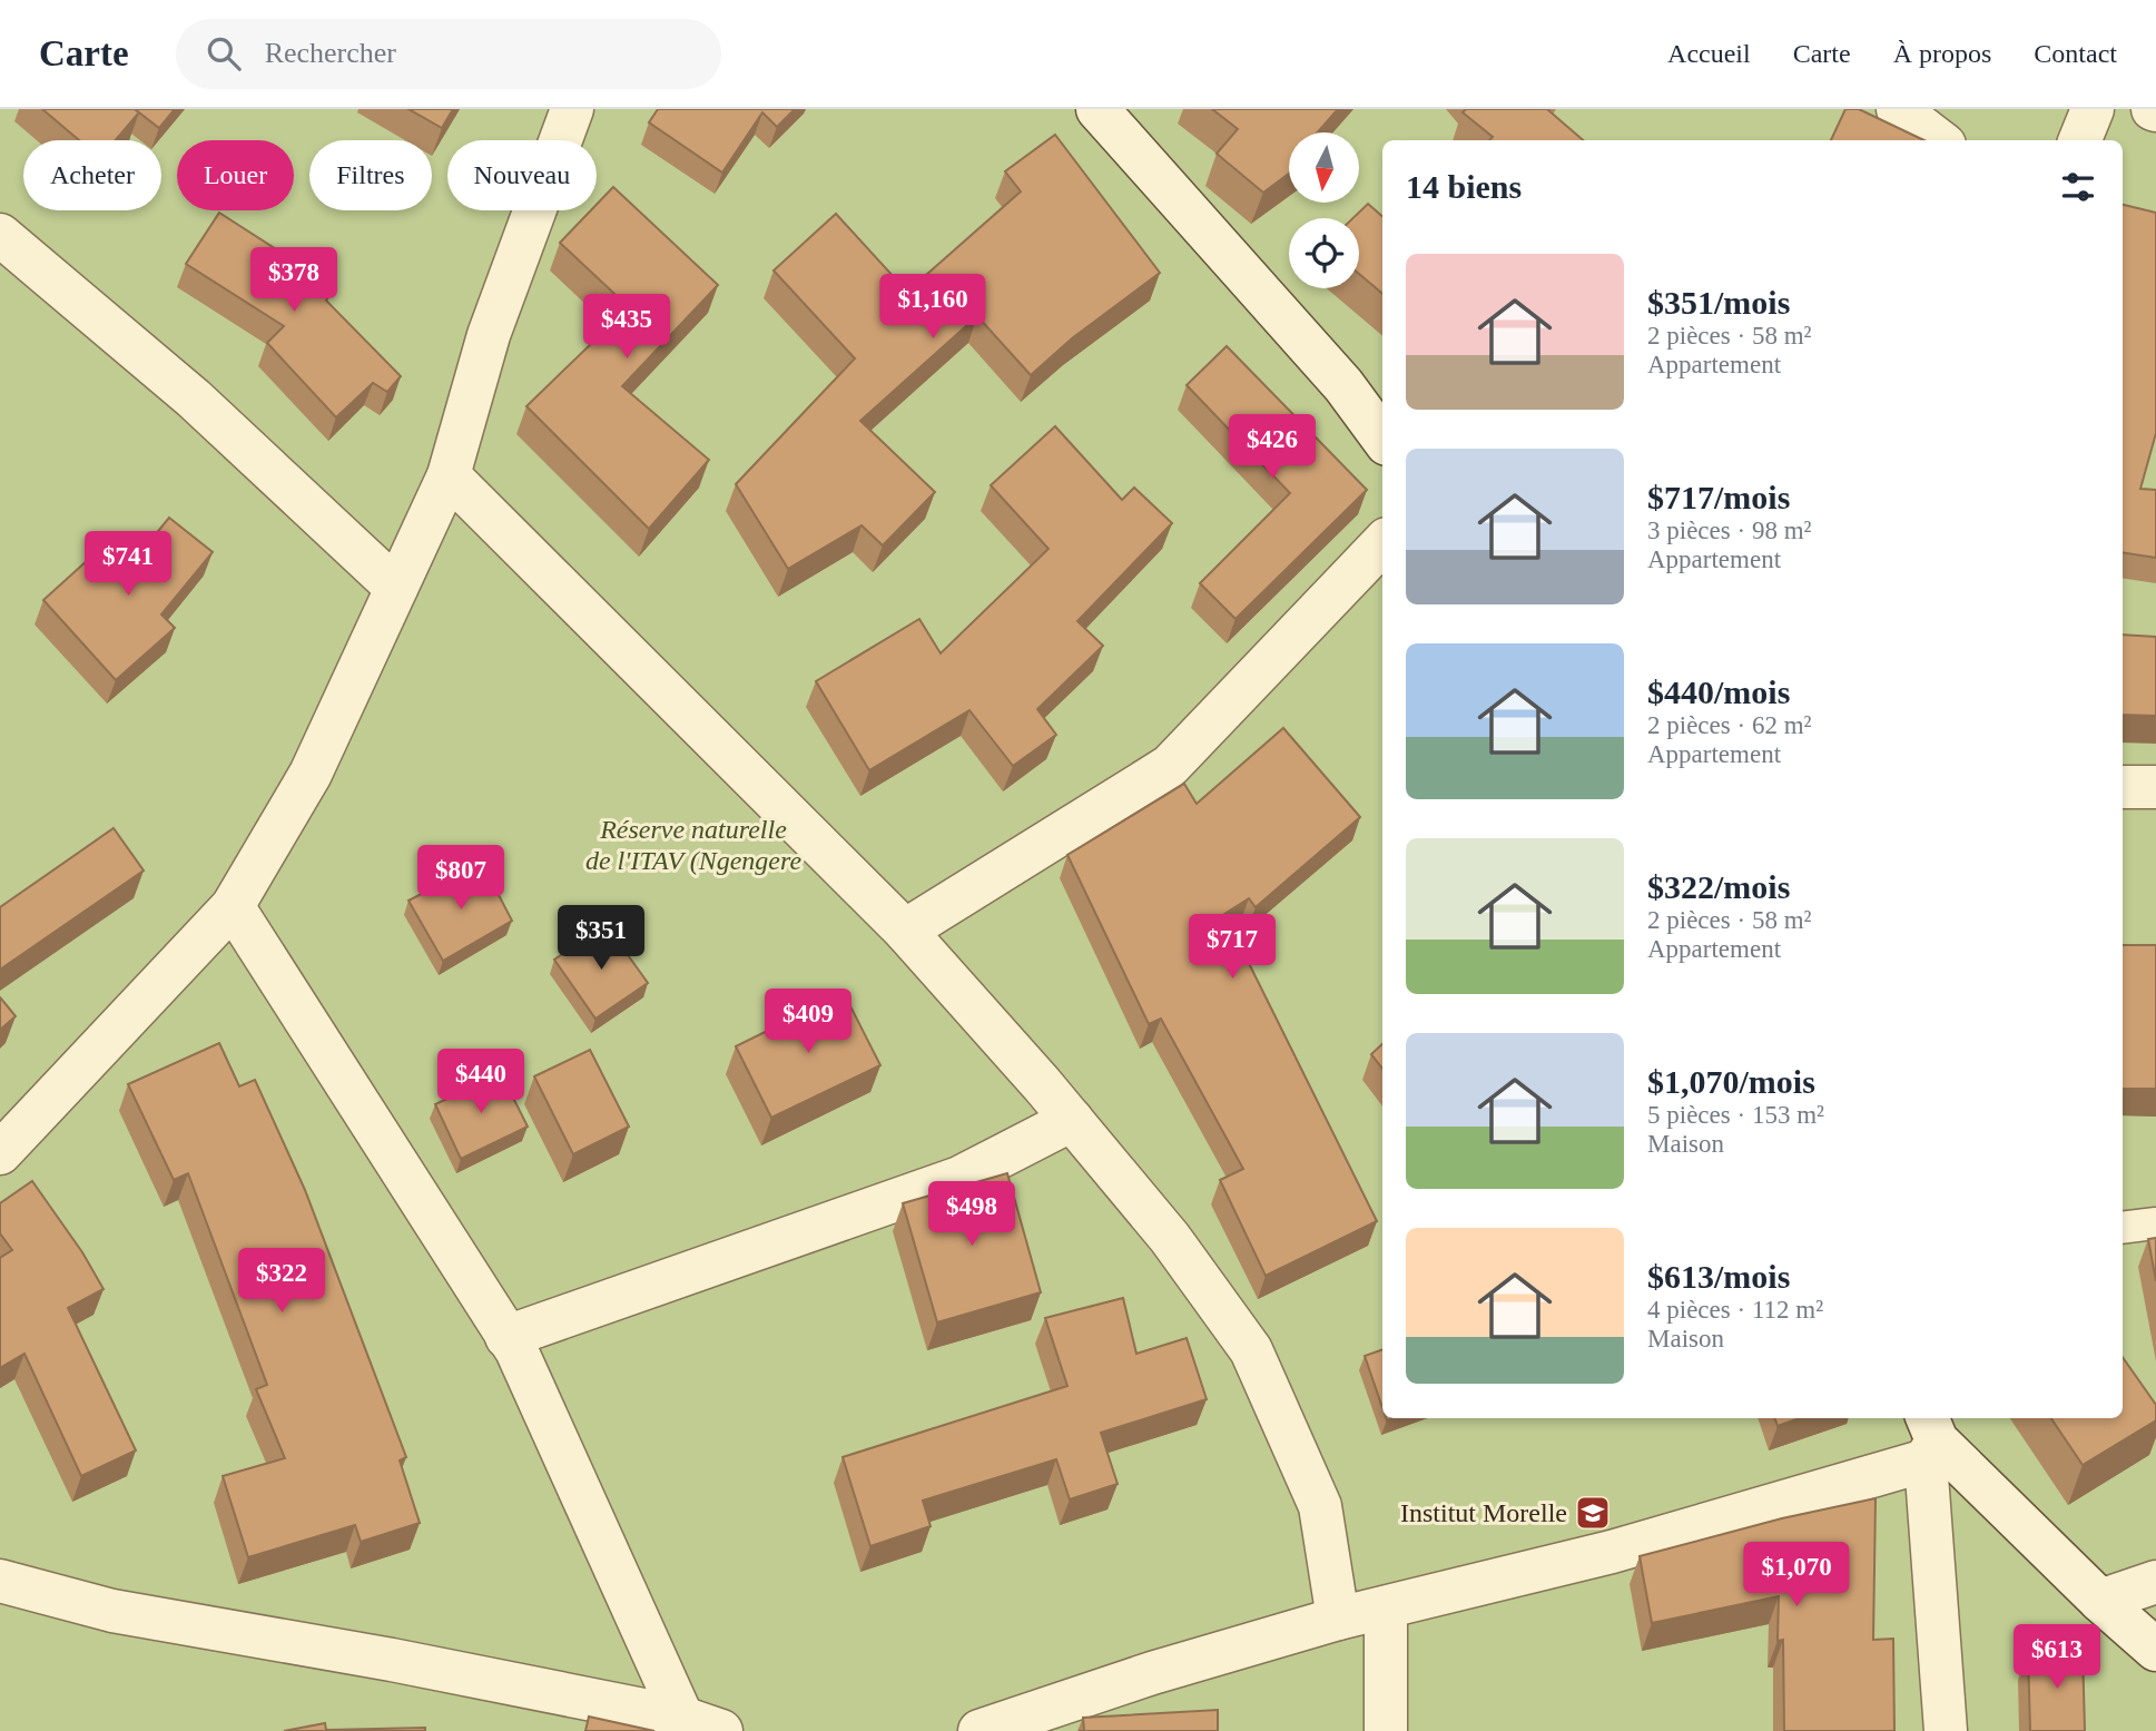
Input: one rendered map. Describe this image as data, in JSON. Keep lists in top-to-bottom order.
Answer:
{
  "parks": ["Réserve naturelle de l'ITAV (Ngengere"],
  "places": {
    "school or university": ["Institut Morelle"]
  },
  "north": "bottom",
  "page": {
    "header": "Carte",
    "search": "Rechercher",
    "nav": [
      "Accueil",
      "Carte",
      "À propos",
      "Contact"
    ],
    "chip": [
      "Acheter",
      "Louer",
      "Filtres",
      "Nouveau"
    ],
    "heading": "14 biens",
    "list": [
      {
        "name": "$351/mois",
        "note": "2 pièces · 58 m² · Appartement"
      },
      {
        "name": "$717/mois",
        "note": "3 pièces · 98 m² · Appartement"
      },
      {
        "name": "$440/mois",
        "note": "2 pièces · 62 m² · Appartement"
      },
      {
        "name": "$322/mois",
        "note": "2 pièces · 58 m² · Appartement"
      },
      {
        "name": "$1,070/mois",
        "note": "5 pièces · 153 m² · Maison"
      },
      {
        "name": "$613/mois",
        "note": "4 pièces · 112 m² · Maison"
      }
    ],
    "price": [
      "$378",
      "$1,160",
      "$435",
      "$426",
      "$741",
      "$807",
      "$351",
      "$717",
      "$409",
      "$440",
      "$498",
      "$322",
      "$1,070",
      "$613"
    ]
  }
}
